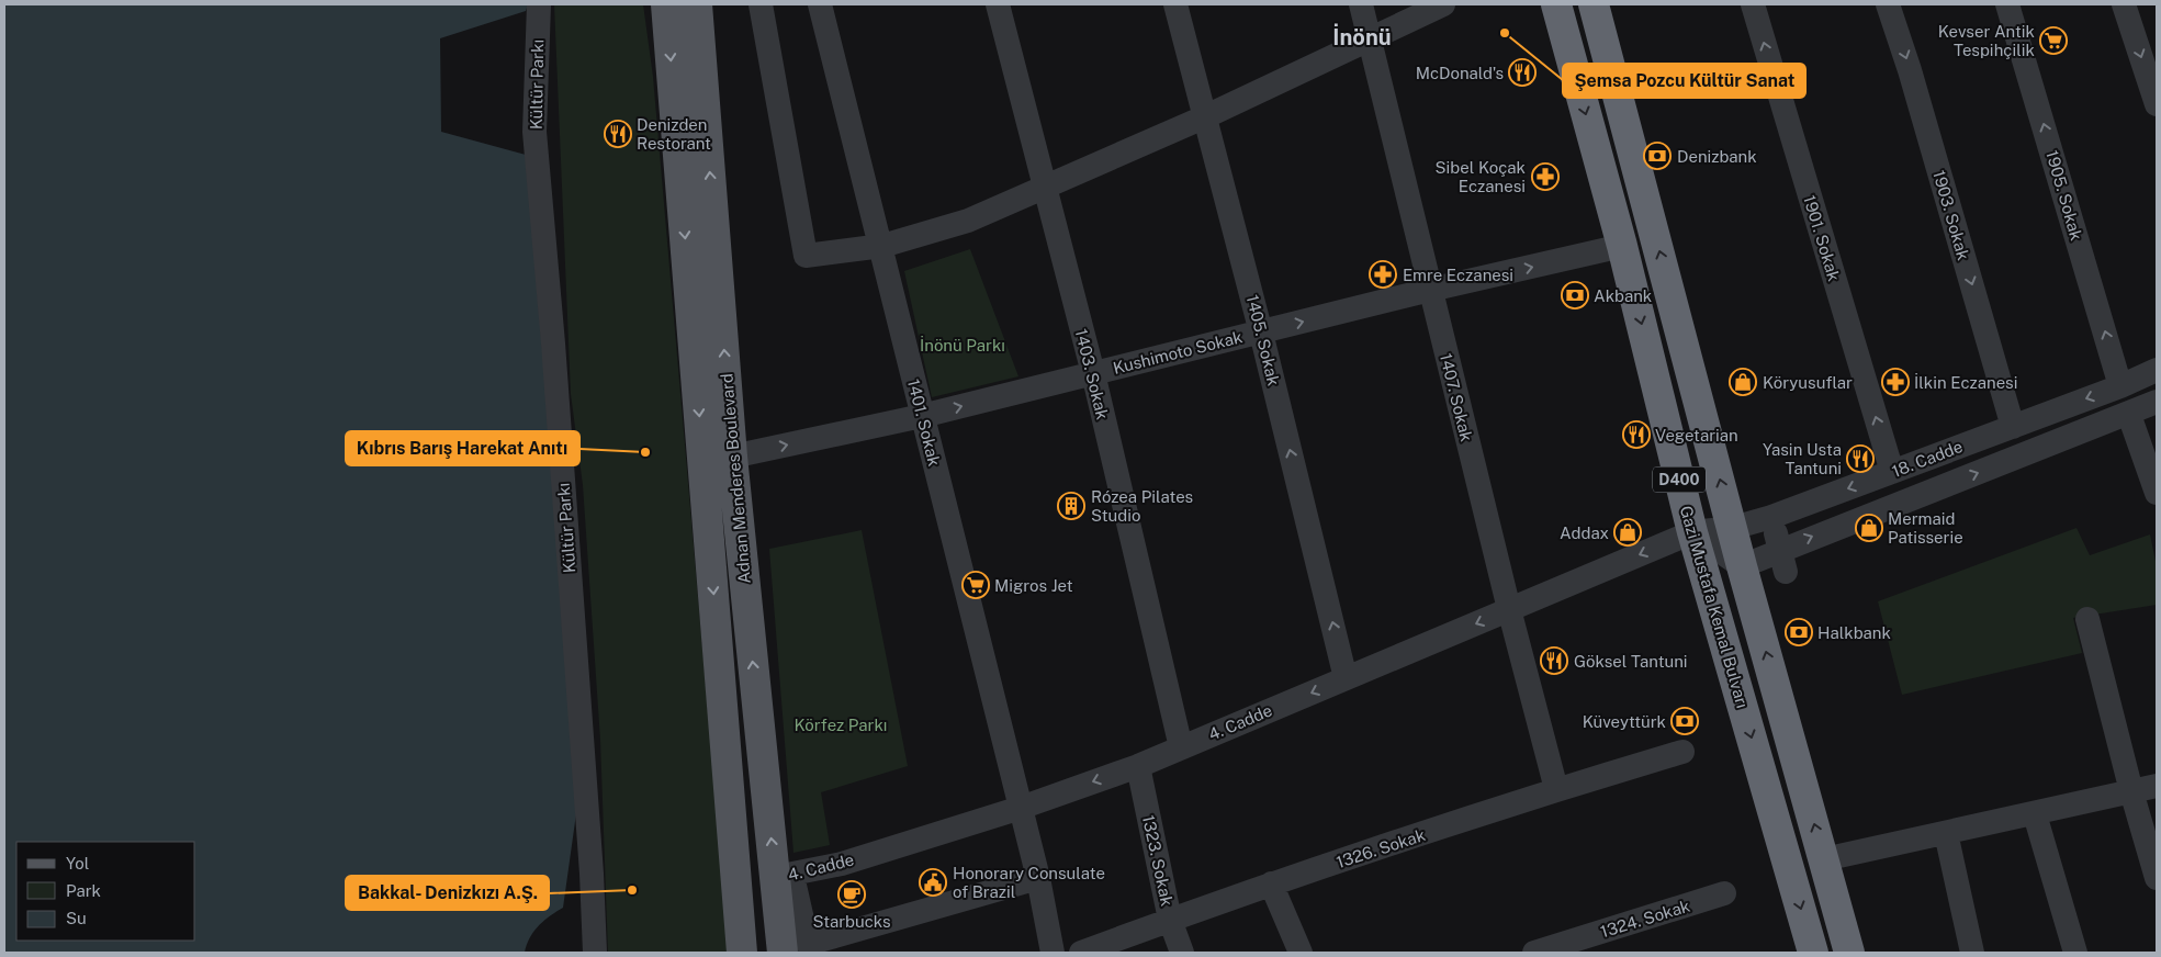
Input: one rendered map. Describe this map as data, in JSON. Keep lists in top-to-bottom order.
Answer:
{
  "streets": {
    "highway": ["D400", "Gazi Mustafa Kemal Bulvarı"],
    "main road": ["Adnan Menderes Boulevard"],
    "street": [
      "Kültür Parkı",
      "1905. Sokak",
      "1903. Sokak",
      "1901. Sokak",
      "1405. Sokak",
      "Kushimoto Sokak",
      "1403. Sokak",
      "1407. Sokak",
      "1401. Sokak",
      "18. Cadde",
      "4. Cadde",
      "1326. Sokak",
      "1323. Sokak",
      "1324. Sokak"
    ]
  },
  "crossings": [
    ["1905. Sokak", "18. Cadde"],
    ["1903. Sokak", "18. Cadde"],
    ["1901. Sokak", "18. Cadde"],
    ["1405. Sokak", "Kushimoto Sokak"],
    ["1405. Sokak", "4. Cadde"],
    ["Kushimoto Sokak", "1403. Sokak"],
    ["Kushimoto Sokak", "1407. Sokak"],
    ["Kushimoto Sokak", "1401. Sokak"],
    ["Kushimoto Sokak", "Adnan Menderes Boulevard"],
    ["Kushimoto Sokak", "Gazi Mustafa Kemal Bulvarı"],
    ["1403. Sokak", "4. Cadde"],
    ["1407. Sokak", "4. Cadde"],
    ["1407. Sokak", "1326. Sokak"],
    ["1401. Sokak", "4. Cadde"],
    ["18. Cadde", "D400"],
    ["18. Cadde", "Gazi Mustafa Kemal Bulvarı"],
    ["18. Cadde", "4. Cadde"],
    ["Adnan Menderes Boulevard", "4. Cadde"],
    ["Gazi Mustafa Kemal Bulvarı", "4. Cadde"],
    ["4. Cadde", "1323. Sokak"],
    ["1326. Sokak", "1323. Sokak"]
  ],
  "one_way": [
    "1905. Sokak",
    "1903. Sokak",
    "1901. Sokak",
    "1405. Sokak",
    "Kushimoto Sokak",
    "4. Cadde"
  ],
  "districts": ["İnönü"],
  "parks": ["İnönü Parkı", "Körfez Parkı"],
  "places": {
    "other": ["Şemsa Pozcu Kültür Sanat", "Kıbrıs Barış Harekat Anıtı", "Bakkal- Denizkızı A.Ş."],
    "supermarket": ["Kevser Antik Tespihçilik", "Migros Jet"],
    "restaurant": [
      "McDonald's",
      "Denizden Restorant",
      "Vegetarian",
      "Yasin Usta Tantuni",
      "Göksel Tantuni"
    ],
    "bank": [
      "Denizbank",
      "Akbank",
      "Halkbank",
      "Küveyttürk"
    ],
    "pharmacy": ["Sibel Koçak Eczanesi", "Emre Eczanesi", "İlkin Eczanesi"],
    "shop": ["Köryusuflar", "Mermaid Patisserie", "Addax"],
    "building": ["Rózea Pilates Studio"],
    "public building": ["Honorary Consulate of Brazil"],
    "cafe": ["Starbucks"]
  },
  "legend": ["Yol", "Park", "Su"]
}
